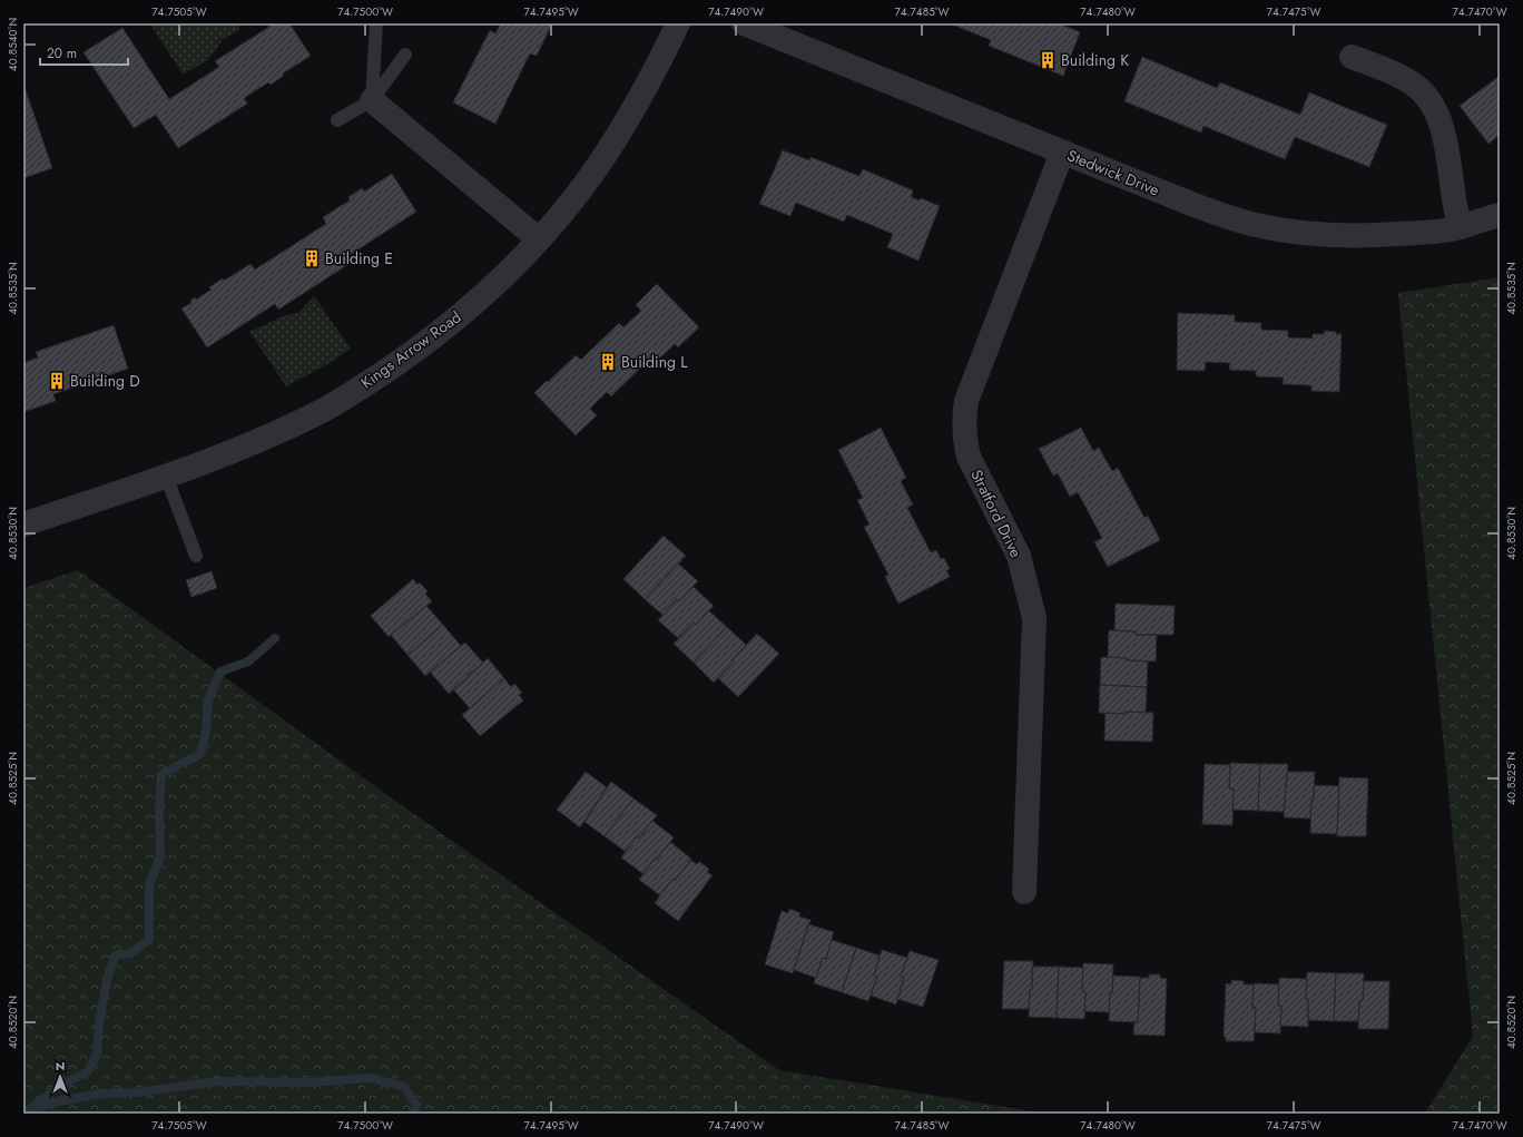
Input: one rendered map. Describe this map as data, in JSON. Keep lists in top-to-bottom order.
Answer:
{
  "streets": {
    "street": ["Stedwick Drive", "Kings Arrow Road", "Stratford Drive"]
  },
  "crossings": [
    ["Stedwick Drive", "Stratford Drive"]
  ],
  "places": {
    "building": [
      "Building K",
      "Building E",
      "Building L",
      "Building D"
    ]
  },
  "scale_bar": "20 m",
  "north": "top",
  "coordinates": [
    "74.7505°W",
    "74.7500°W",
    "74.7495°W",
    "74.7490°W",
    "74.7485°W",
    "74.7480°W",
    "74.7475°W",
    "74.7470°W",
    "40.8540°N",
    "40.8535°N",
    "40.8530°N",
    "40.8525°N",
    "40.8520°N"
  ]
}
